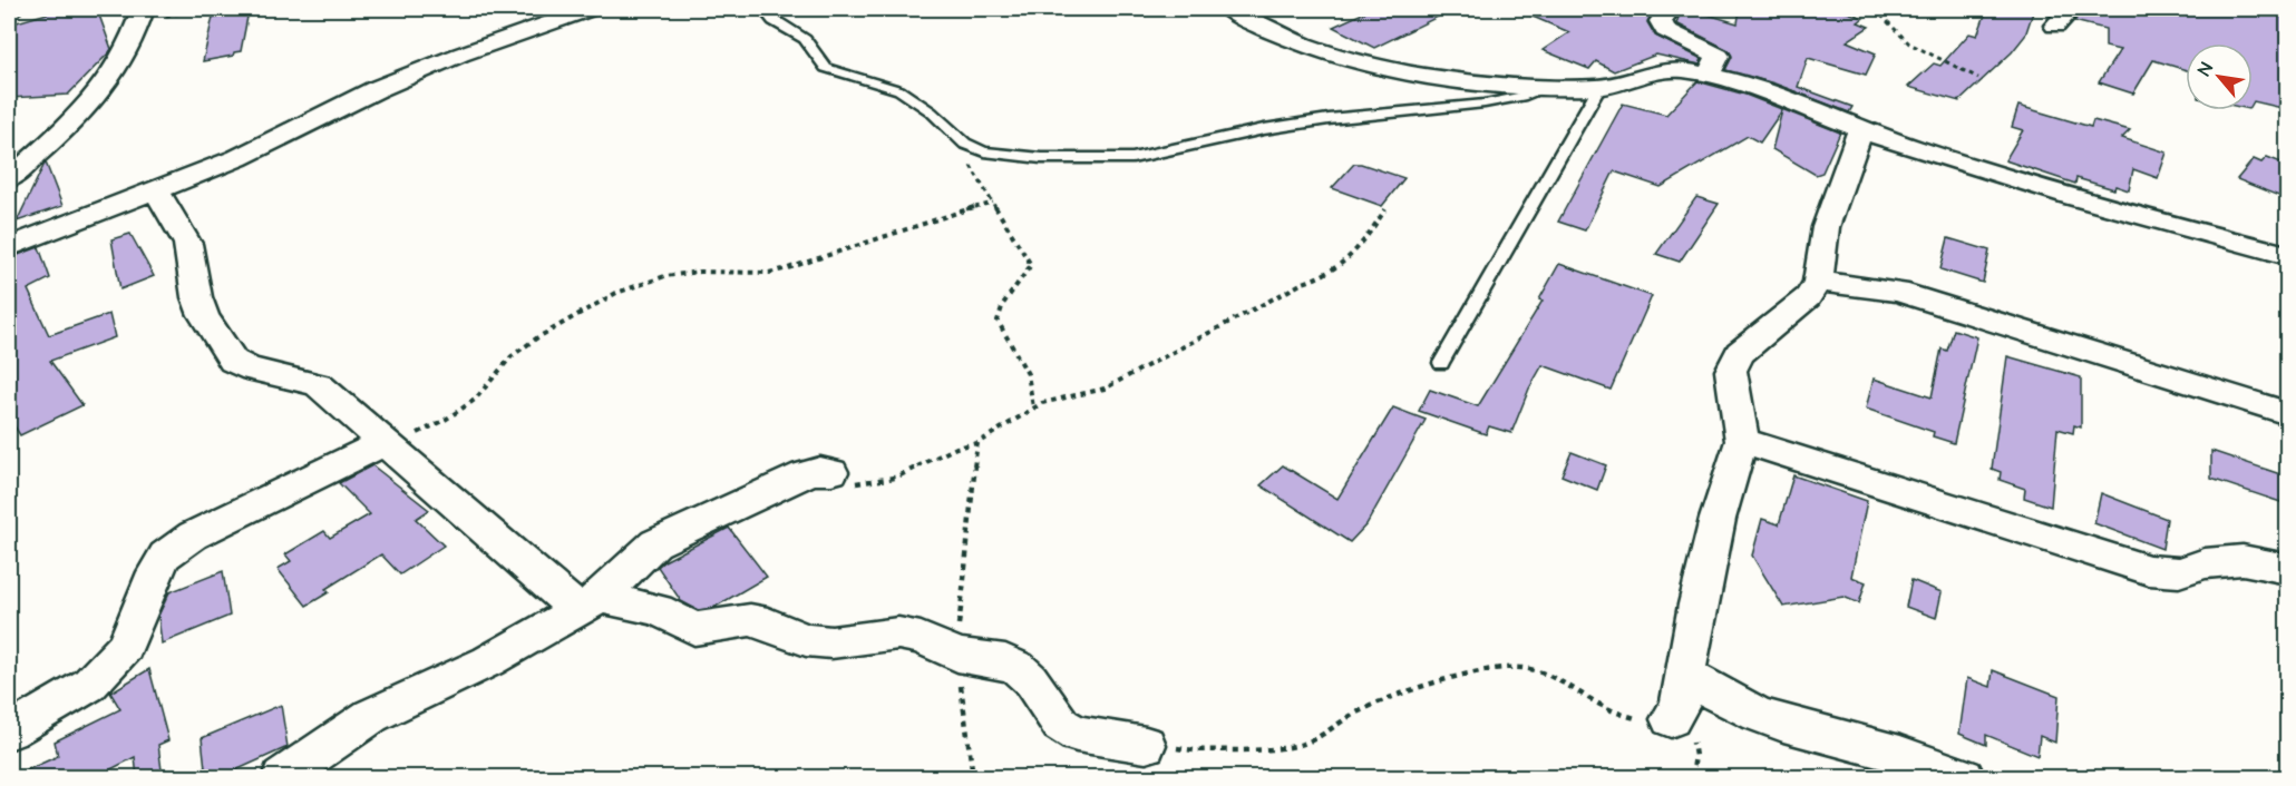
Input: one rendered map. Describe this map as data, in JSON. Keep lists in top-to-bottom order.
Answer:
{
  "north": "top left"
}
